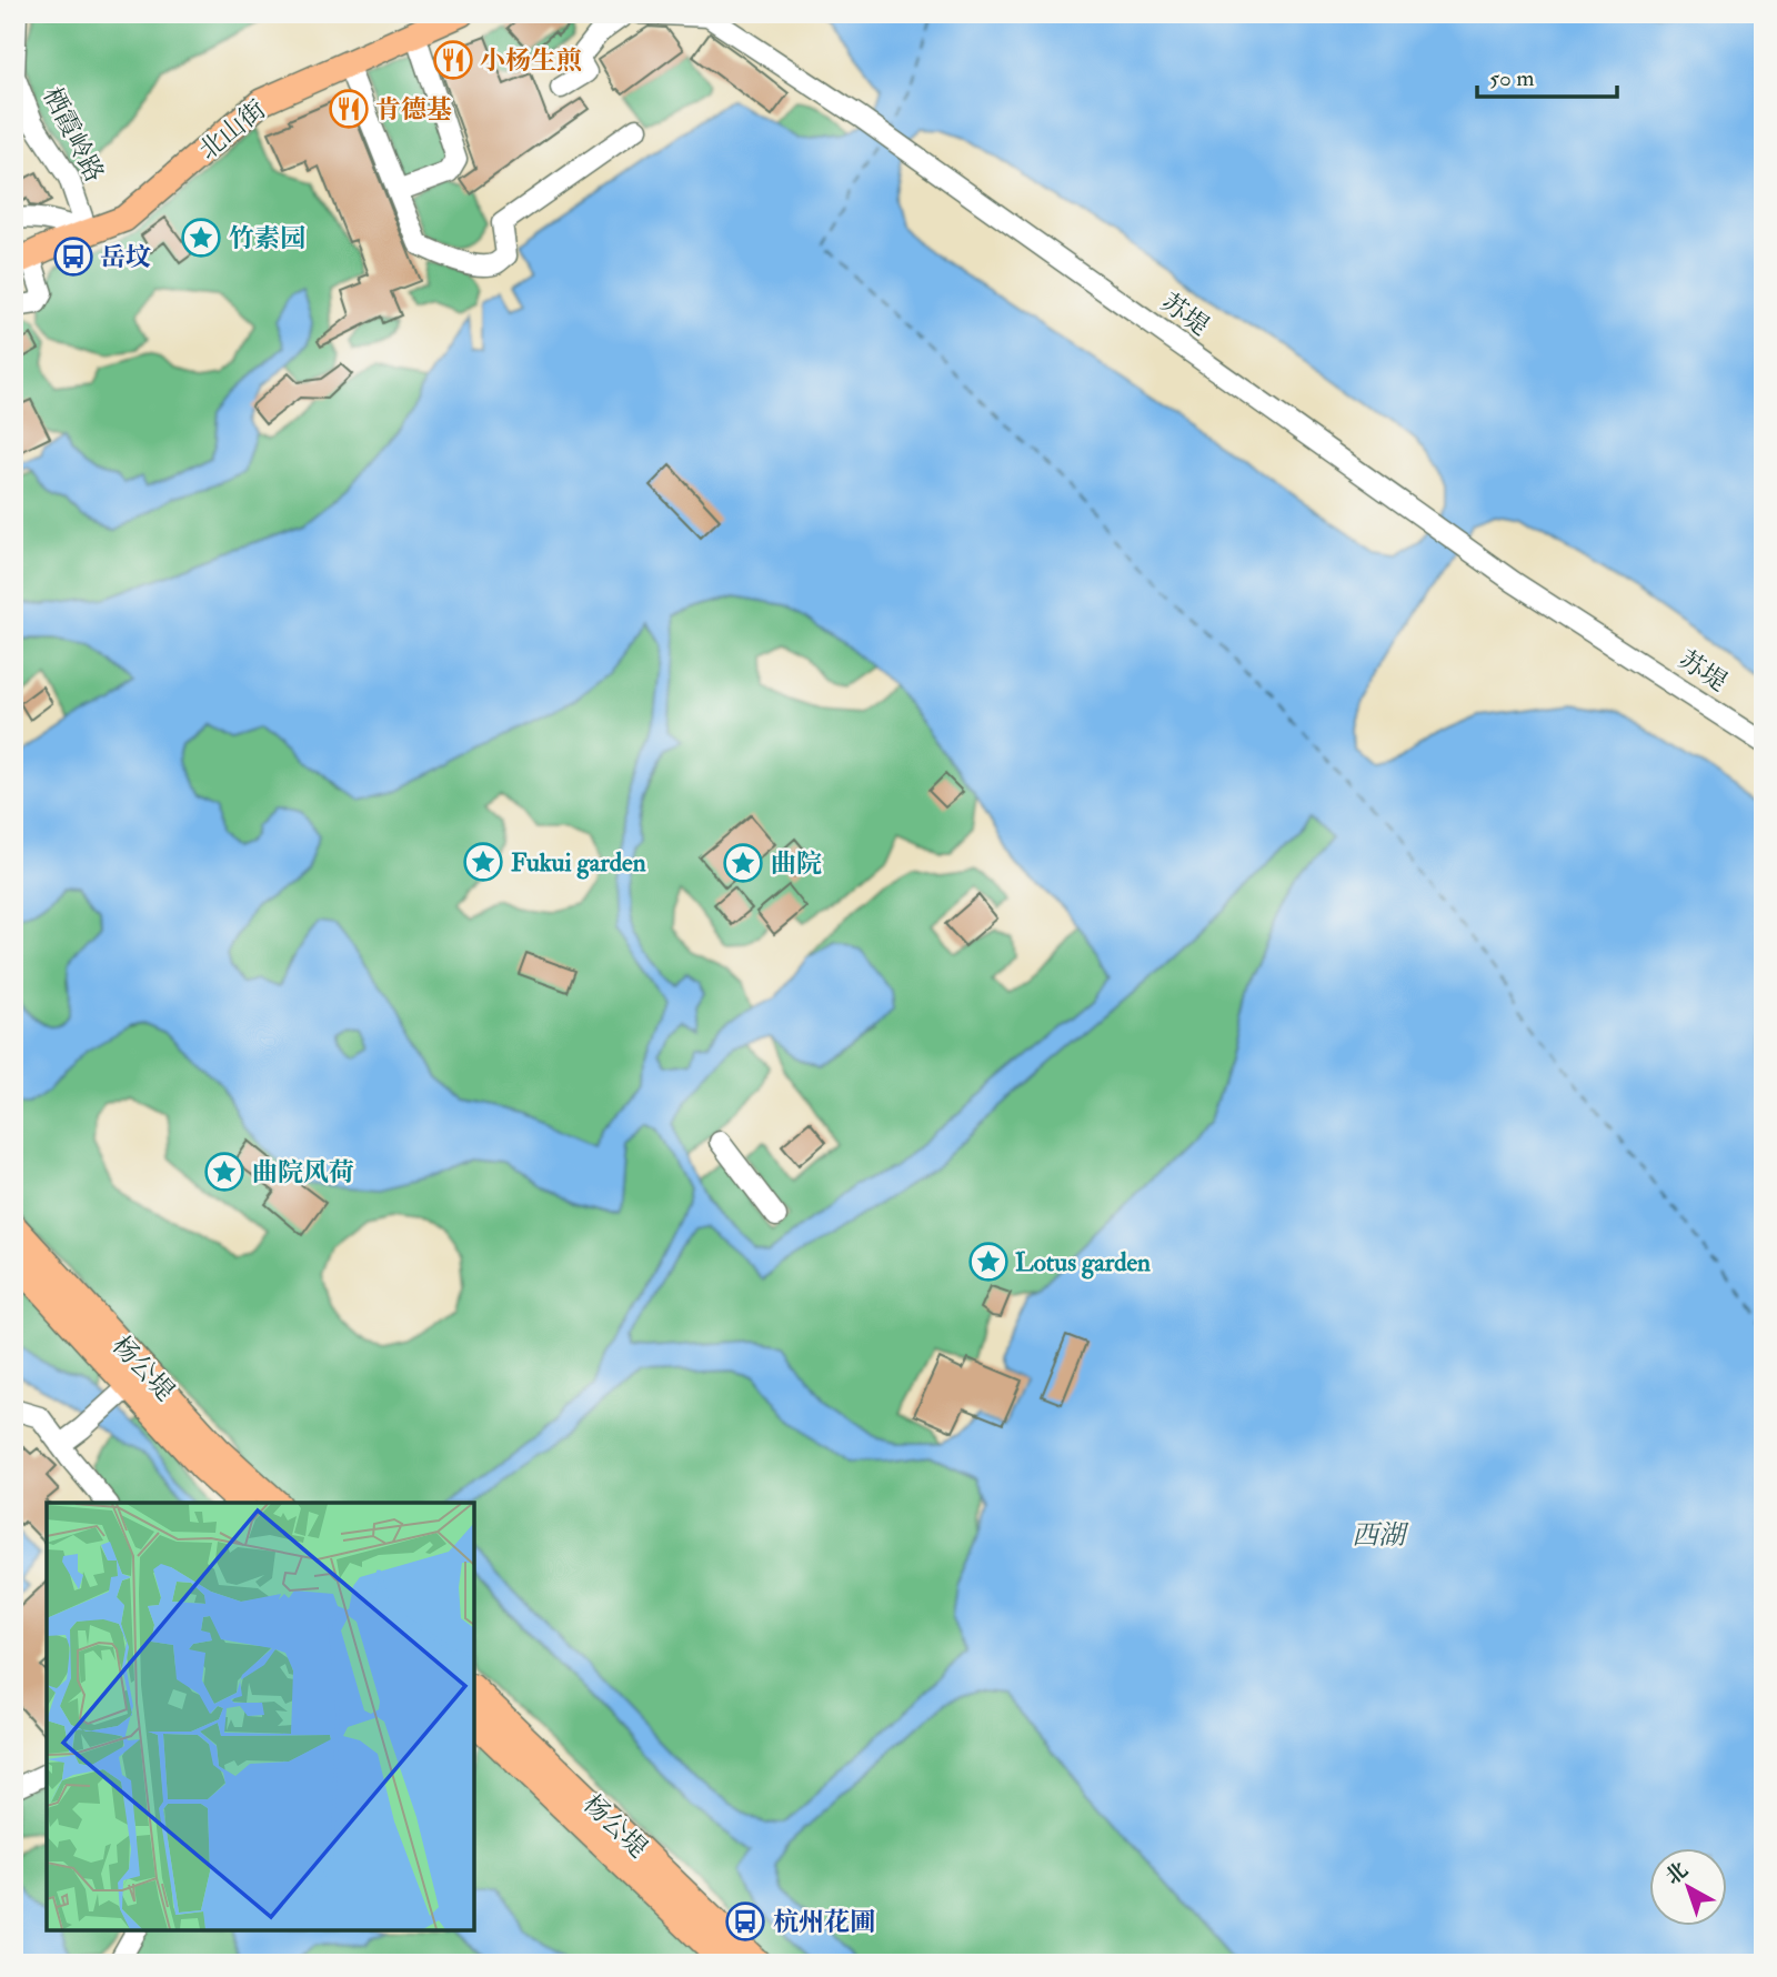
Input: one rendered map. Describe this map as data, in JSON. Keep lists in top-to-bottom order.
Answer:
{
  "streets": {
    "main road": ["北山街", "杨公堤"],
    "street": ["栖霞岭路", "苏堤"]
  },
  "crossings": [
    ["北山街", "栖霞岭路"]
  ],
  "water": ["西湖"],
  "places": {
    "restaurant": ["小杨生煎", "肯德基"],
    "place": [
      "竹素园",
      "Fukui garden",
      "曲院",
      "曲院风荷",
      "Lotus garden"
    ],
    "bus stop": ["岳坟", "杭州花圃"]
  },
  "scale_bar": "50 m",
  "north": "top left"
}
